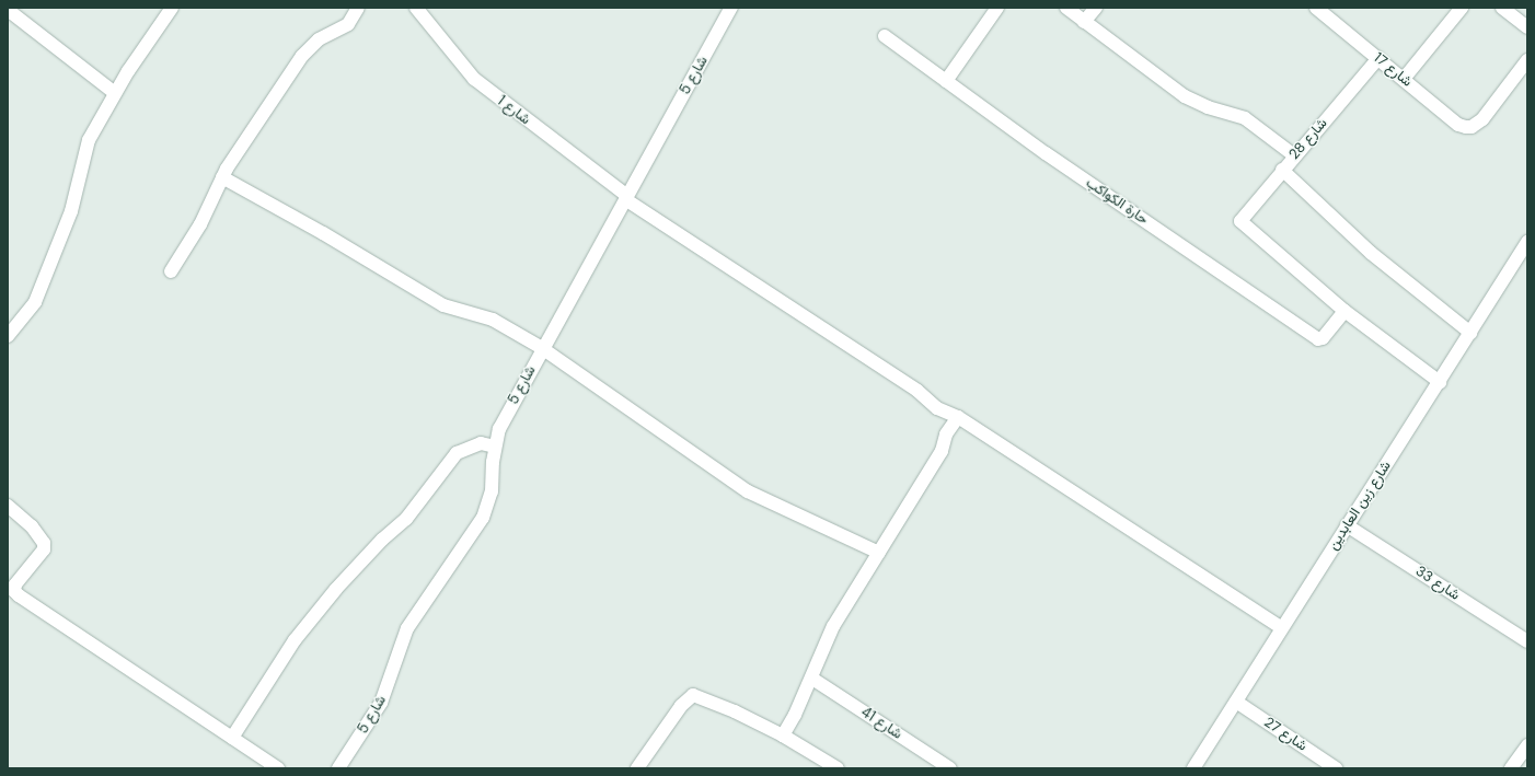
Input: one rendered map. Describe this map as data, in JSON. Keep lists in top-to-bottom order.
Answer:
{
  "streets": {
    "street": [
      "شارع 17",
      "شارع 5",
      "شارع 1",
      "شارع 28",
      "حارة الكواكب",
      "شارع زين العابدين",
      "شارع 33",
      "شارع 41",
      "شارع 27"
    ]
  },
  "crossings": [
    ["شارع 17", "شارع 28"],
    ["شارع 5", "شارع 1"],
    ["شارع 1", "شارع زين العابدين"],
    ["شارع 28", "حارة الكواكب"],
    ["شارع زين العابدين", "شارع 33"],
    ["شارع زين العابدين", "شارع 27"]
  ]
}
